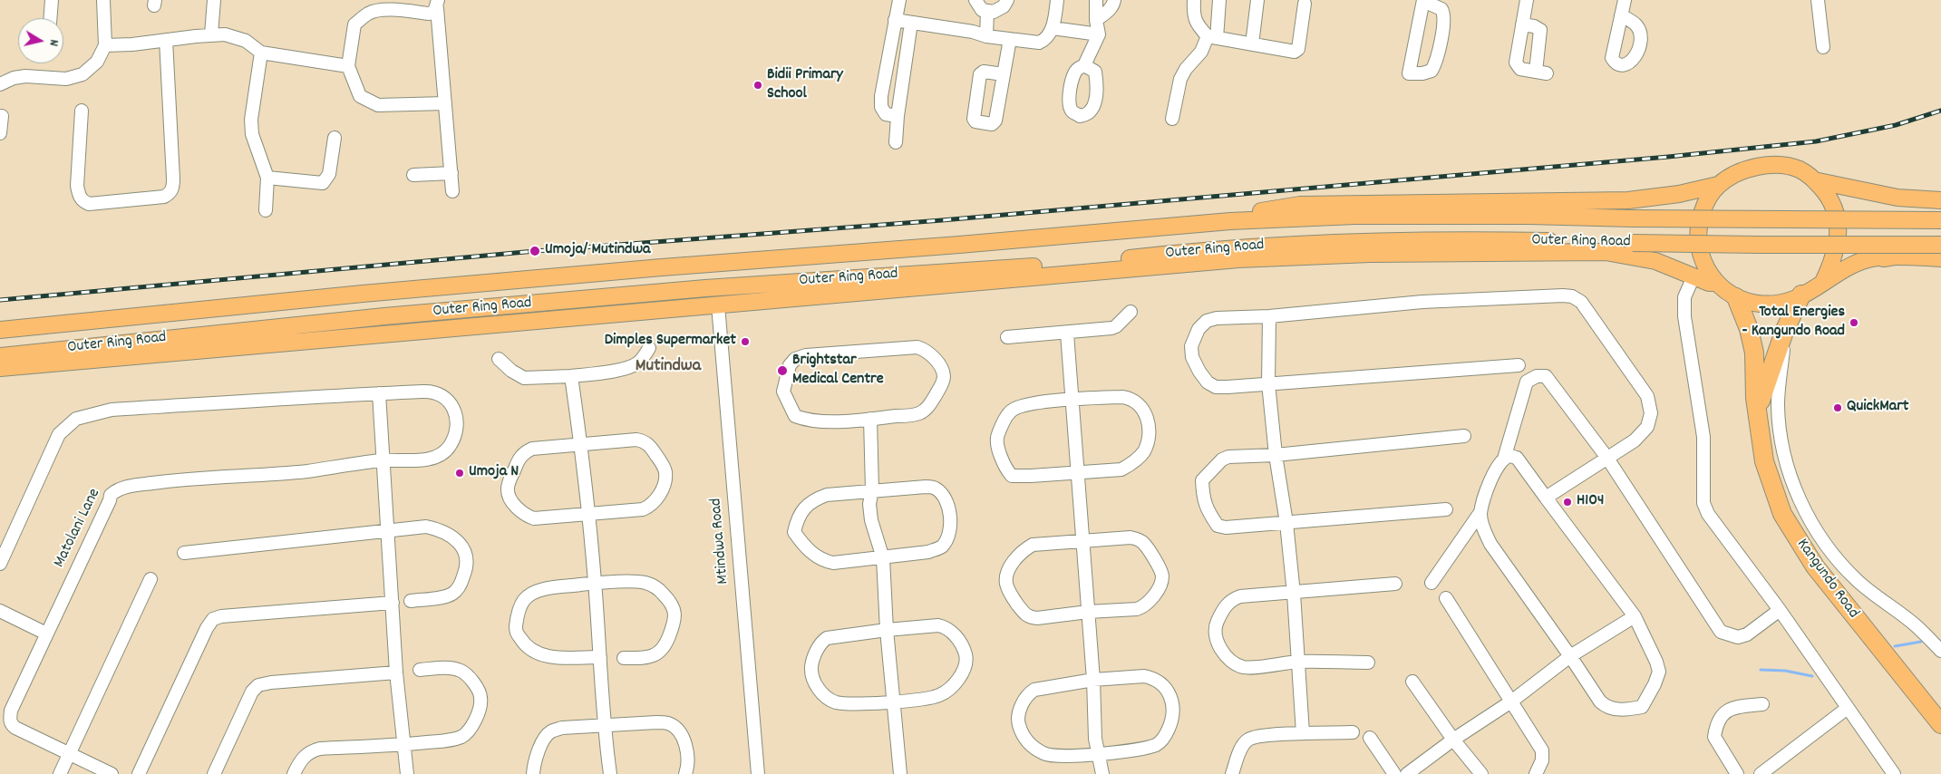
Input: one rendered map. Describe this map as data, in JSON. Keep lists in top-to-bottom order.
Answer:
{
  "streets": {
    "highway": ["Kangundo Road"],
    "main road": ["Outer Ring Road"],
    "street": ["Matolani Lane", "Mtindwa Road"]
  },
  "crossings": [
    ["Outer Ring Road", "Kangundo Road"]
  ],
  "districts": ["Mutindwa"],
  "places": [
    "Bidii Primary School",
    "Umoja/ Mutindwa",
    "Total Energies - Kangundo Road",
    "Dimples Supermarket",
    "Brightstar Medical Centre",
    "QuickMart",
    "Umoja N",
    "H104"
  ],
  "north": "right"
}
